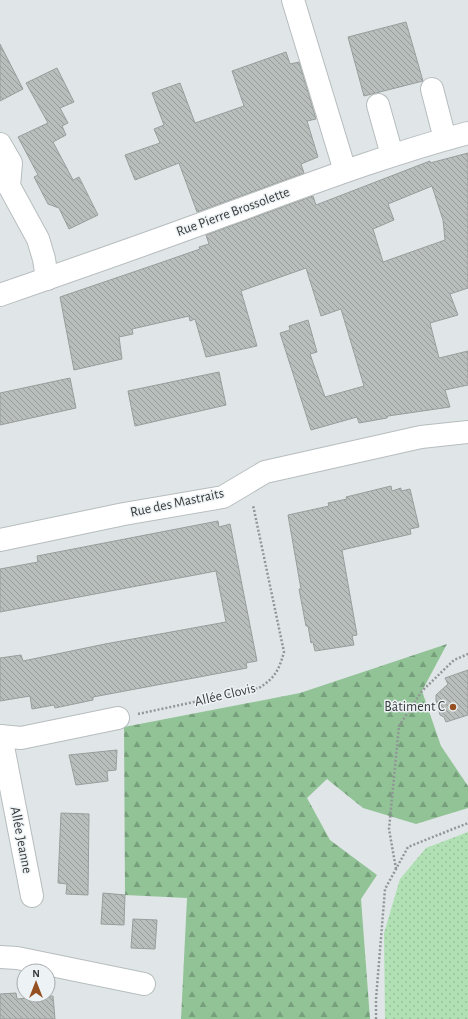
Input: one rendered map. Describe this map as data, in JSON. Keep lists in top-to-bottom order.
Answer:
{
  "streets": {
    "street": ["Rue Pierre Brossolette", "Rue des Mastraits", "Allée Jeanne"],
    "path": ["Allée Clovis"]
  },
  "crossings": [
    ["Rue des Mastraits", "Allée Clovis"]
  ],
  "places": ["Bâtiment C"],
  "north": "top"
}
